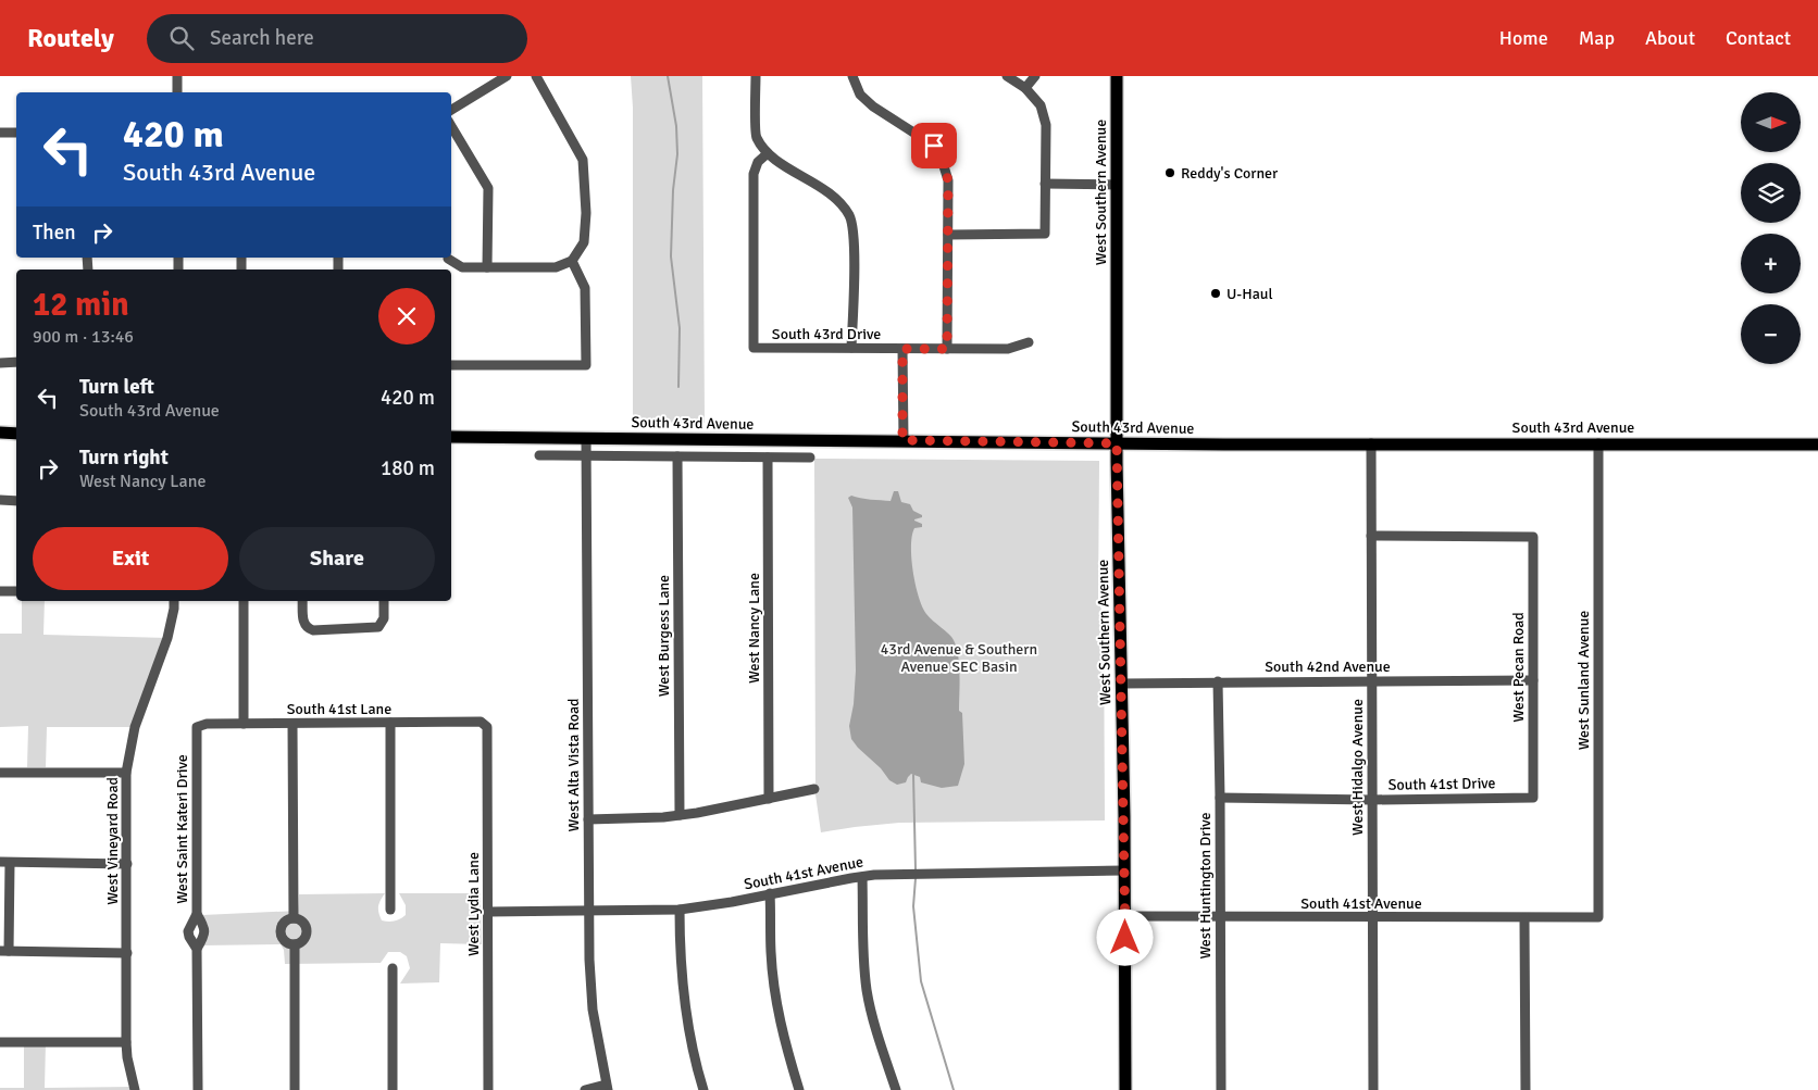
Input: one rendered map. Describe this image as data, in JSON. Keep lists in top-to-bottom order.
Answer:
{
  "streets": {
    "main road": ["West Southern Avenue", "South 43rd Avenue"],
    "street": [
      "South 43rd Drive",
      "West Nancy Lane",
      "West Burgess Lane",
      "South 42nd Avenue",
      "West Pecan Road",
      "West Sunland Avenue",
      "South 41st Lane",
      "West Alta Vista Road",
      "West Hidalgo Avenue",
      "South 41st Drive",
      "West Saint Kateri Drive",
      "West Vineyard Road",
      "South 41st Avenue",
      "West Huntington Drive",
      "West Lydia Lane"
    ]
  },
  "crossings": [
    ["West Southern Avenue", "South 43rd Avenue"],
    ["West Southern Avenue", "South 42nd Avenue"],
    ["West Southern Avenue", "South 41st Avenue"],
    ["South 43rd Avenue", "West Sunland Avenue"],
    ["South 43rd Avenue", "West Alta Vista Road"],
    ["South 43rd Avenue", "West Hidalgo Avenue"],
    ["South 42nd Avenue", "West Pecan Road"],
    ["South 42nd Avenue", "West Hidalgo Avenue"],
    ["South 42nd Avenue", "West Huntington Drive"],
    ["West Pecan Road", "West Hidalgo Avenue"],
    ["West Pecan Road", "South 41st Drive"],
    ["West Sunland Avenue", "South 41st Avenue"],
    ["South 41st Lane", "West Saint Kateri Drive"],
    ["South 41st Lane", "West Lydia Lane"],
    ["West Alta Vista Road", "South 41st Avenue"],
    ["West Hidalgo Avenue", "South 41st Drive"],
    ["West Hidalgo Avenue", "South 41st Avenue"],
    ["South 41st Drive", "West Huntington Drive"],
    ["South 41st Avenue", "West Huntington Drive"],
    ["South 41st Avenue", "West Lydia Lane"]
  ],
  "parks": ["43rd Avenue & Southern Avenue SEC Basin"],
  "places": ["Reddy's Corner", "U-Haul"],
  "north": "right",
  "page": {
    "header": "Routely",
    "search": "Search here",
    "nav": [
      "Home",
      "Map",
      "About",
      "Contact"
    ],
    "map_buttons": ["+", "−"],
    "turn": ["420 m", "South 43rd Avenue"],
    "then": "Then",
    "heading": ["12 min", "900 m · 13:46"],
    "list": [
      {
        "name": "Turn left",
        "note": "South 43rd Avenue",
        "value": "420 m"
      },
      {
        "name": "Turn right",
        "note": "West Nancy Lane",
        "value": "180 m"
      }
    ],
    "buttons": ["Exit", "Share"]
  }
}
